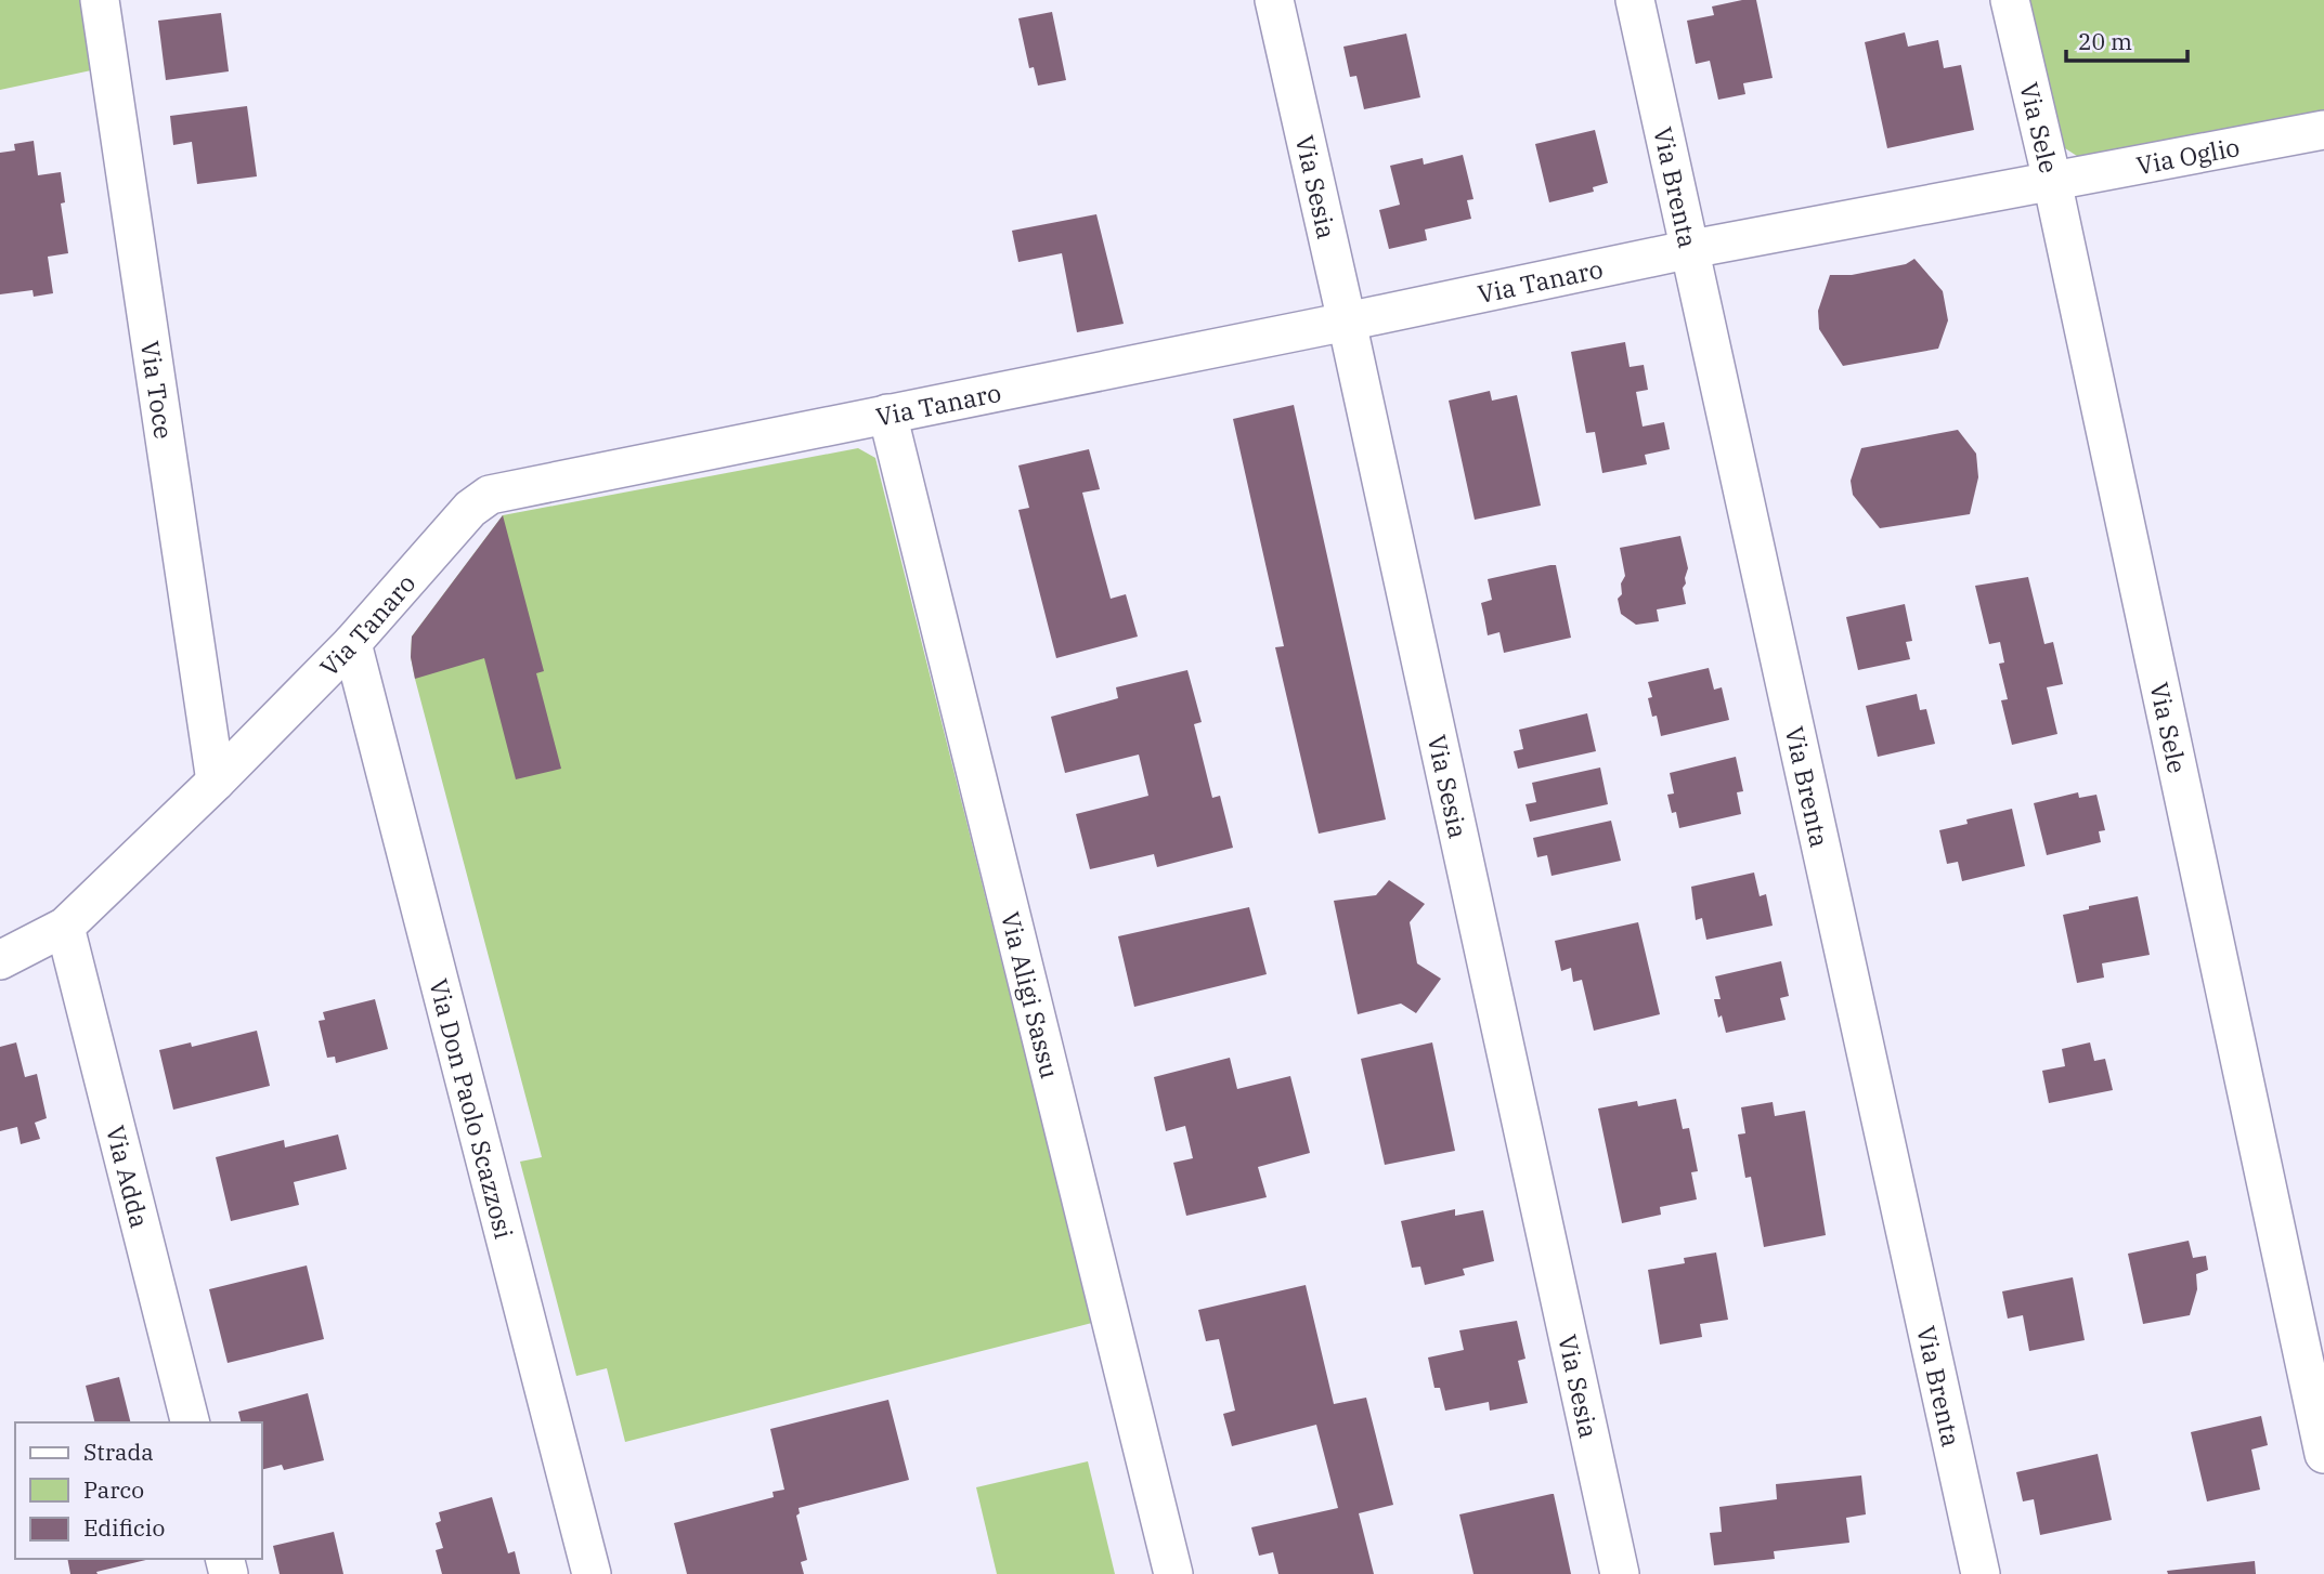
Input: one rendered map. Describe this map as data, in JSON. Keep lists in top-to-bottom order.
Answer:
{
  "streets": {
    "street": [
      "Via Sele",
      "Via Oglio",
      "Via Sesia",
      "Via Brenta",
      "Via Tanaro",
      "Via Toce",
      "Via Aligi Sassu",
      "Via Don Paolo Scazzosi",
      "Via Adda"
    ]
  },
  "crossings": [
    ["Via Sele", "Via Oglio"],
    ["Via Sele", "Via Tanaro"],
    ["Via Oglio", "Via Tanaro"],
    ["Via Sesia", "Via Tanaro"],
    ["Via Brenta", "Via Tanaro"],
    ["Via Tanaro", "Via Toce"],
    ["Via Tanaro", "Via Aligi Sassu"],
    ["Via Tanaro", "Via Don Paolo Scazzosi"],
    ["Via Tanaro", "Via Adda"]
  ],
  "legend": ["Strada", "Parco", "Edificio"],
  "scale_bar": "20 m"
}
